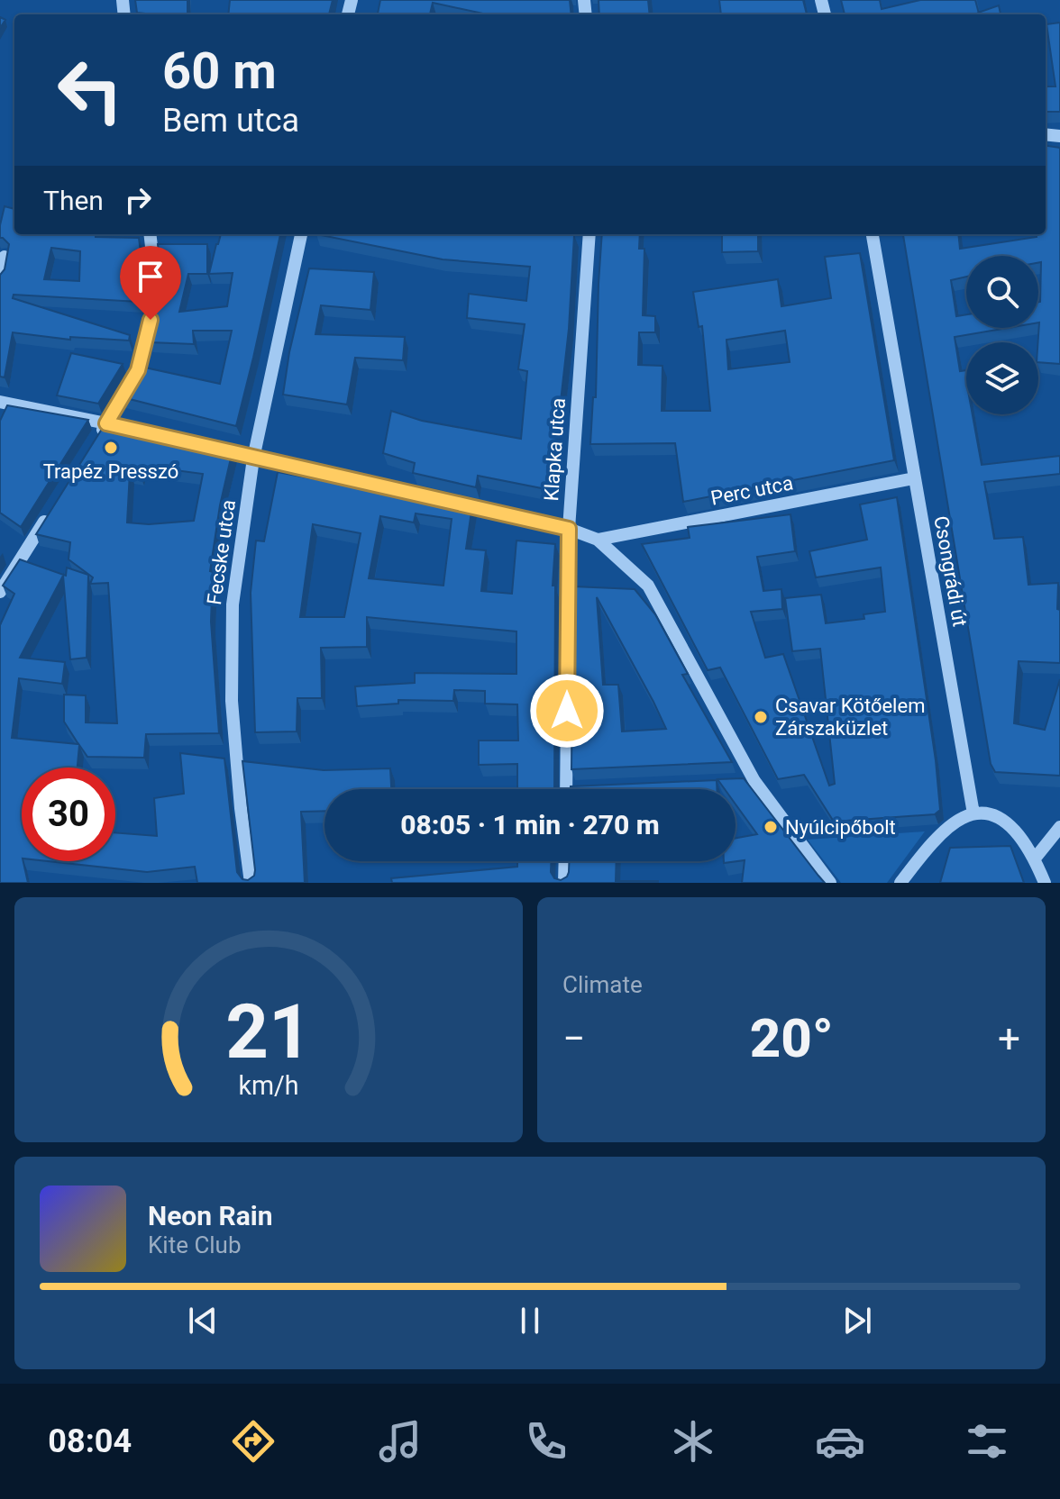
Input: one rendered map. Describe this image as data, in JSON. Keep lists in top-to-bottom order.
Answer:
{
  "streets": {
    "street": [
      "Klapka utca",
      "Perc utca",
      "Fecske utca",
      "Csongrádi út"
    ]
  },
  "crossings": [
    ["Perc utca", "Csongrádi út"]
  ],
  "places": ["Trapéz Presszó", "Csavar Kötőelem Zárszaküzlet", "Nyúlcipőbolt"],
  "page": {
    "turn": ["60 m", "Bem utca"],
    "then": "Then",
    "limit": "30",
    "trip": "08:05 · 1 min · 270 m",
    "tile": "Climate",
    "heat": ["−", "20°", "+"],
    "song": ["Neon Rain", "Kite Club"],
    "tabs": "08:04",
    "gauge": ["21", "km/h"]
  }
}
